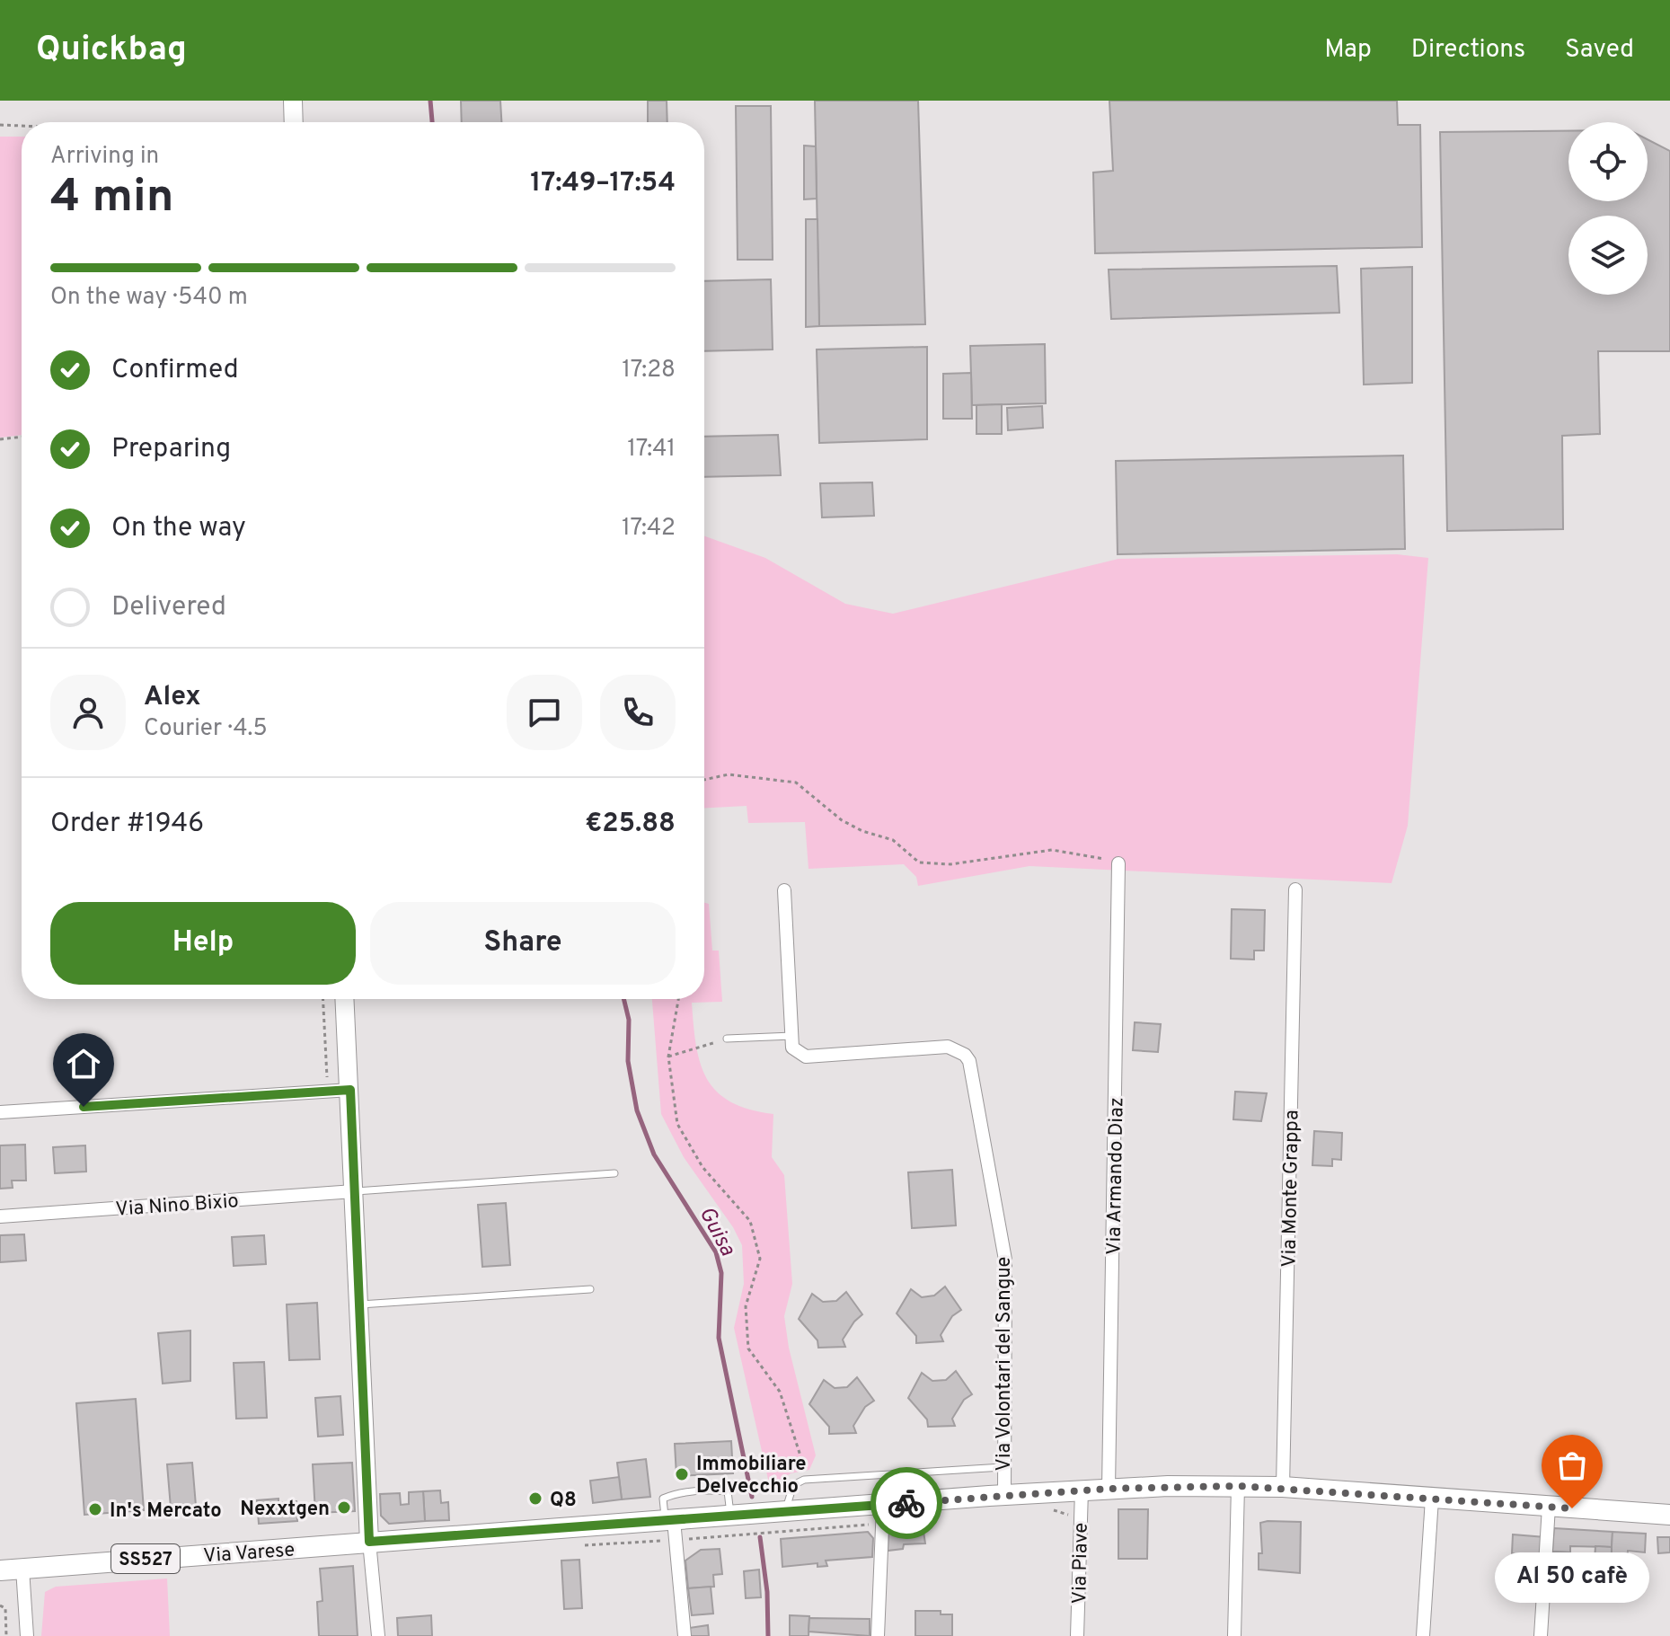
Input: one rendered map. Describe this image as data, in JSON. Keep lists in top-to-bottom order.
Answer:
{
  "streets": {
    "main road": ["Via Varese", "SS527"],
    "street": [
      "Via Armando Diaz",
      "Via Monte Grappa",
      "Via Nino Bixio",
      "Via Volontari del Sangue",
      "Via Piave"
    ]
  },
  "crossings": [
    ["Via Armando Diaz", "SS527"],
    ["Via Monte Grappa", "SS527"],
    ["Via Volontari del Sangue", "SS527"],
    ["Via Varese", "SS527"],
    ["SS527", "Via Piave"]
  ],
  "water": ["Guisa"],
  "places": [
    "Immobiliare Delvecchio",
    "Q8",
    "Nexxtgen",
    "Al 50 cafè",
    "In's Mercato"
  ],
  "page": {
    "header": "Quickbag",
    "nav": ["Map", "Directions", "Saved"],
    "heading": ["4 min", "Arriving in", "17:49–17:54"],
    "panel": [
      "Alex",
      "Courier · 4.5",
      "Order #1946",
      "€25.88"
    ],
    "bar": "On the way · 540 m",
    "list": [
      ["Confirmed", "17:28"],
      ["Preparing", "17:41"],
      ["On the way", "17:42"],
      "Delivered"
    ],
    "buttons": ["Help", "Share"],
    "bubble": "Al 50 cafè"
  }
}
